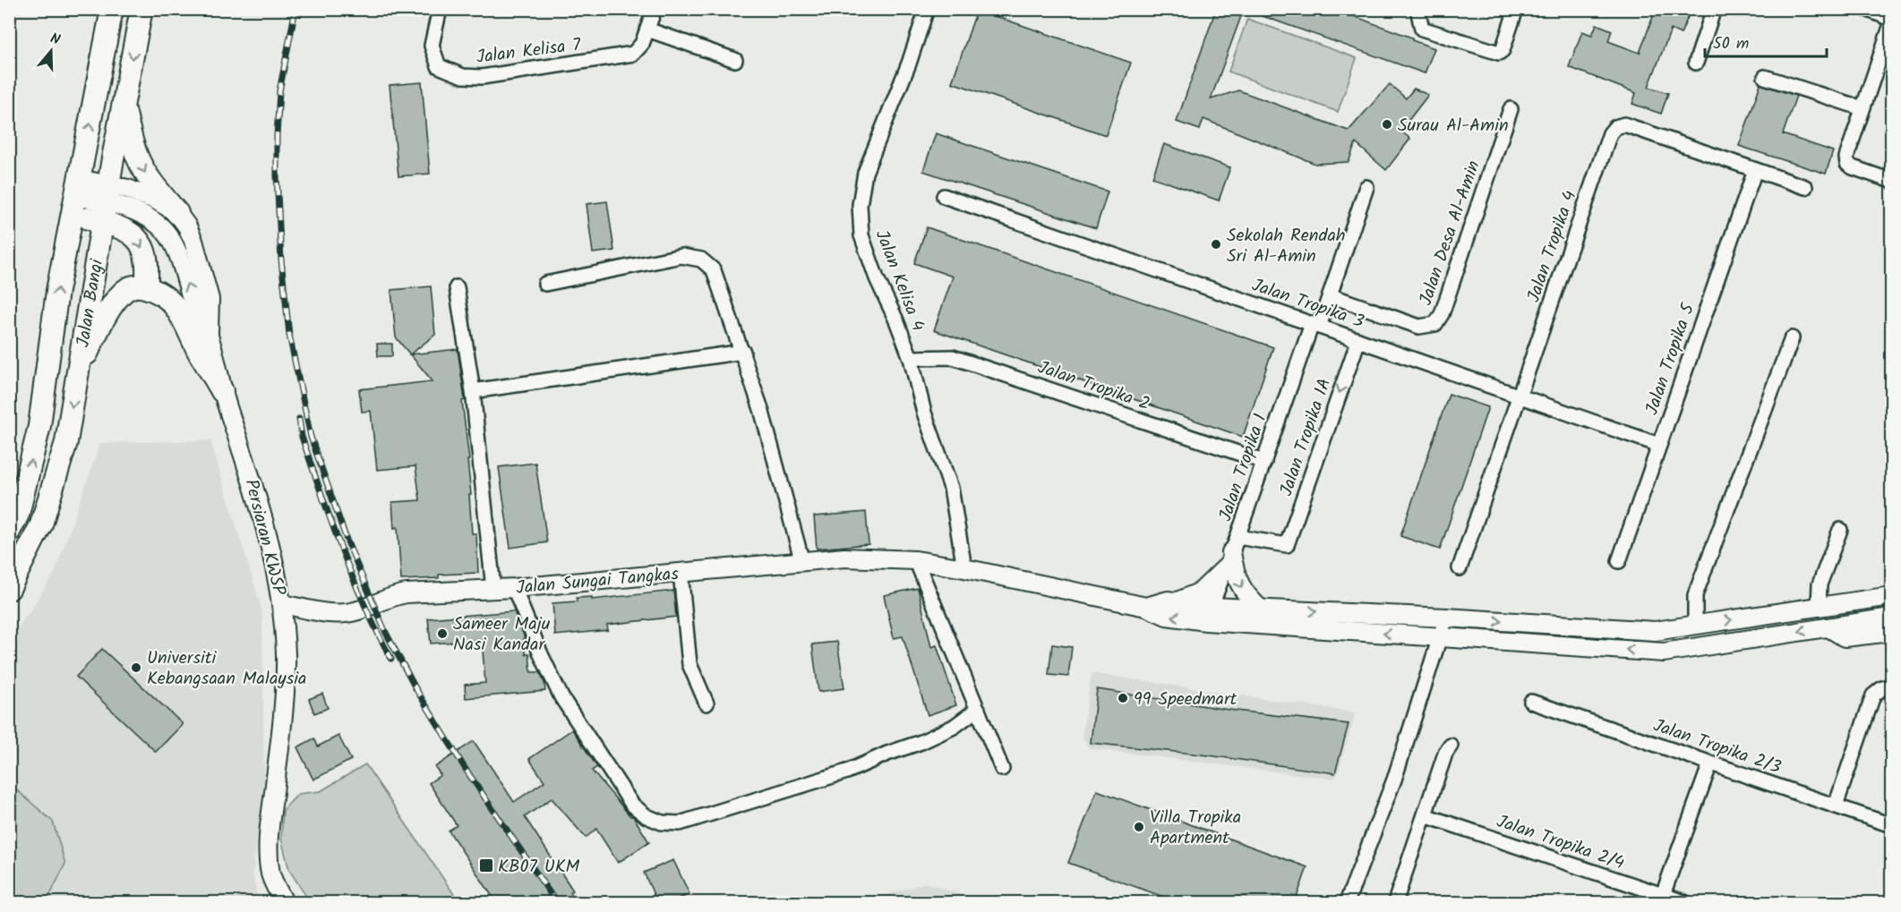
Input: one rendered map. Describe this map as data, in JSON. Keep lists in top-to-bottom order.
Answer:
{
  "streets": {
    "main road": ["Jalan Bangi"],
    "street": [
      "Jalan Kelisa 7",
      "Jalan Desa Al-Amin",
      "Jalan Tropika 4",
      "Jalan Kelisa 4",
      "Jalan Tropika 3",
      "Jalan Tropika 5",
      "Jalan Tropika 2",
      "Jalan Tropika 1A",
      "Jalan Tropika 1",
      "Persiaran KWSP",
      "Jalan Sungai Tangkas",
      "Jalan Tropika 2/3",
      "Jalan Tropika 2/4"
    ]
  },
  "crossings": [
    ["Jalan Desa Al-Amin", "Jalan Tropika 1"],
    ["Jalan Tropika 4", "Jalan Tropika 3"],
    ["Jalan Tropika 4", "Jalan Tropika 5"],
    ["Jalan Kelisa 4", "Jalan Tropika 2"],
    ["Jalan Kelisa 4", "Jalan Sungai Tangkas"],
    ["Jalan Tropika 3", "Jalan Tropika 5"],
    ["Jalan Tropika 3", "Jalan Tropika 1A"],
    ["Jalan Tropika 3", "Jalan Tropika 1"],
    ["Jalan Bangi", "Persiaran KWSP"],
    ["Jalan Tropika 2", "Jalan Tropika 1"],
    ["Jalan Tropika 1A", "Jalan Tropika 1"],
    ["Persiaran KWSP", "Jalan Sungai Tangkas"]
  ],
  "one_way": ["Jalan Tropika 1A"],
  "places": {
    "other": [
      "Surau Al-Amin",
      "Sekolah Rendah Sri Al-Amin",
      "Sameer Maju Nasi Kandar",
      "Universiti Kebangsaan Malaysia",
      "99 Speedmart",
      "Villa Tropika Apartment"
    ],
    "transit": ["KB07 UKM"]
  },
  "scale_bar": "50 m",
  "north": "top"
}
